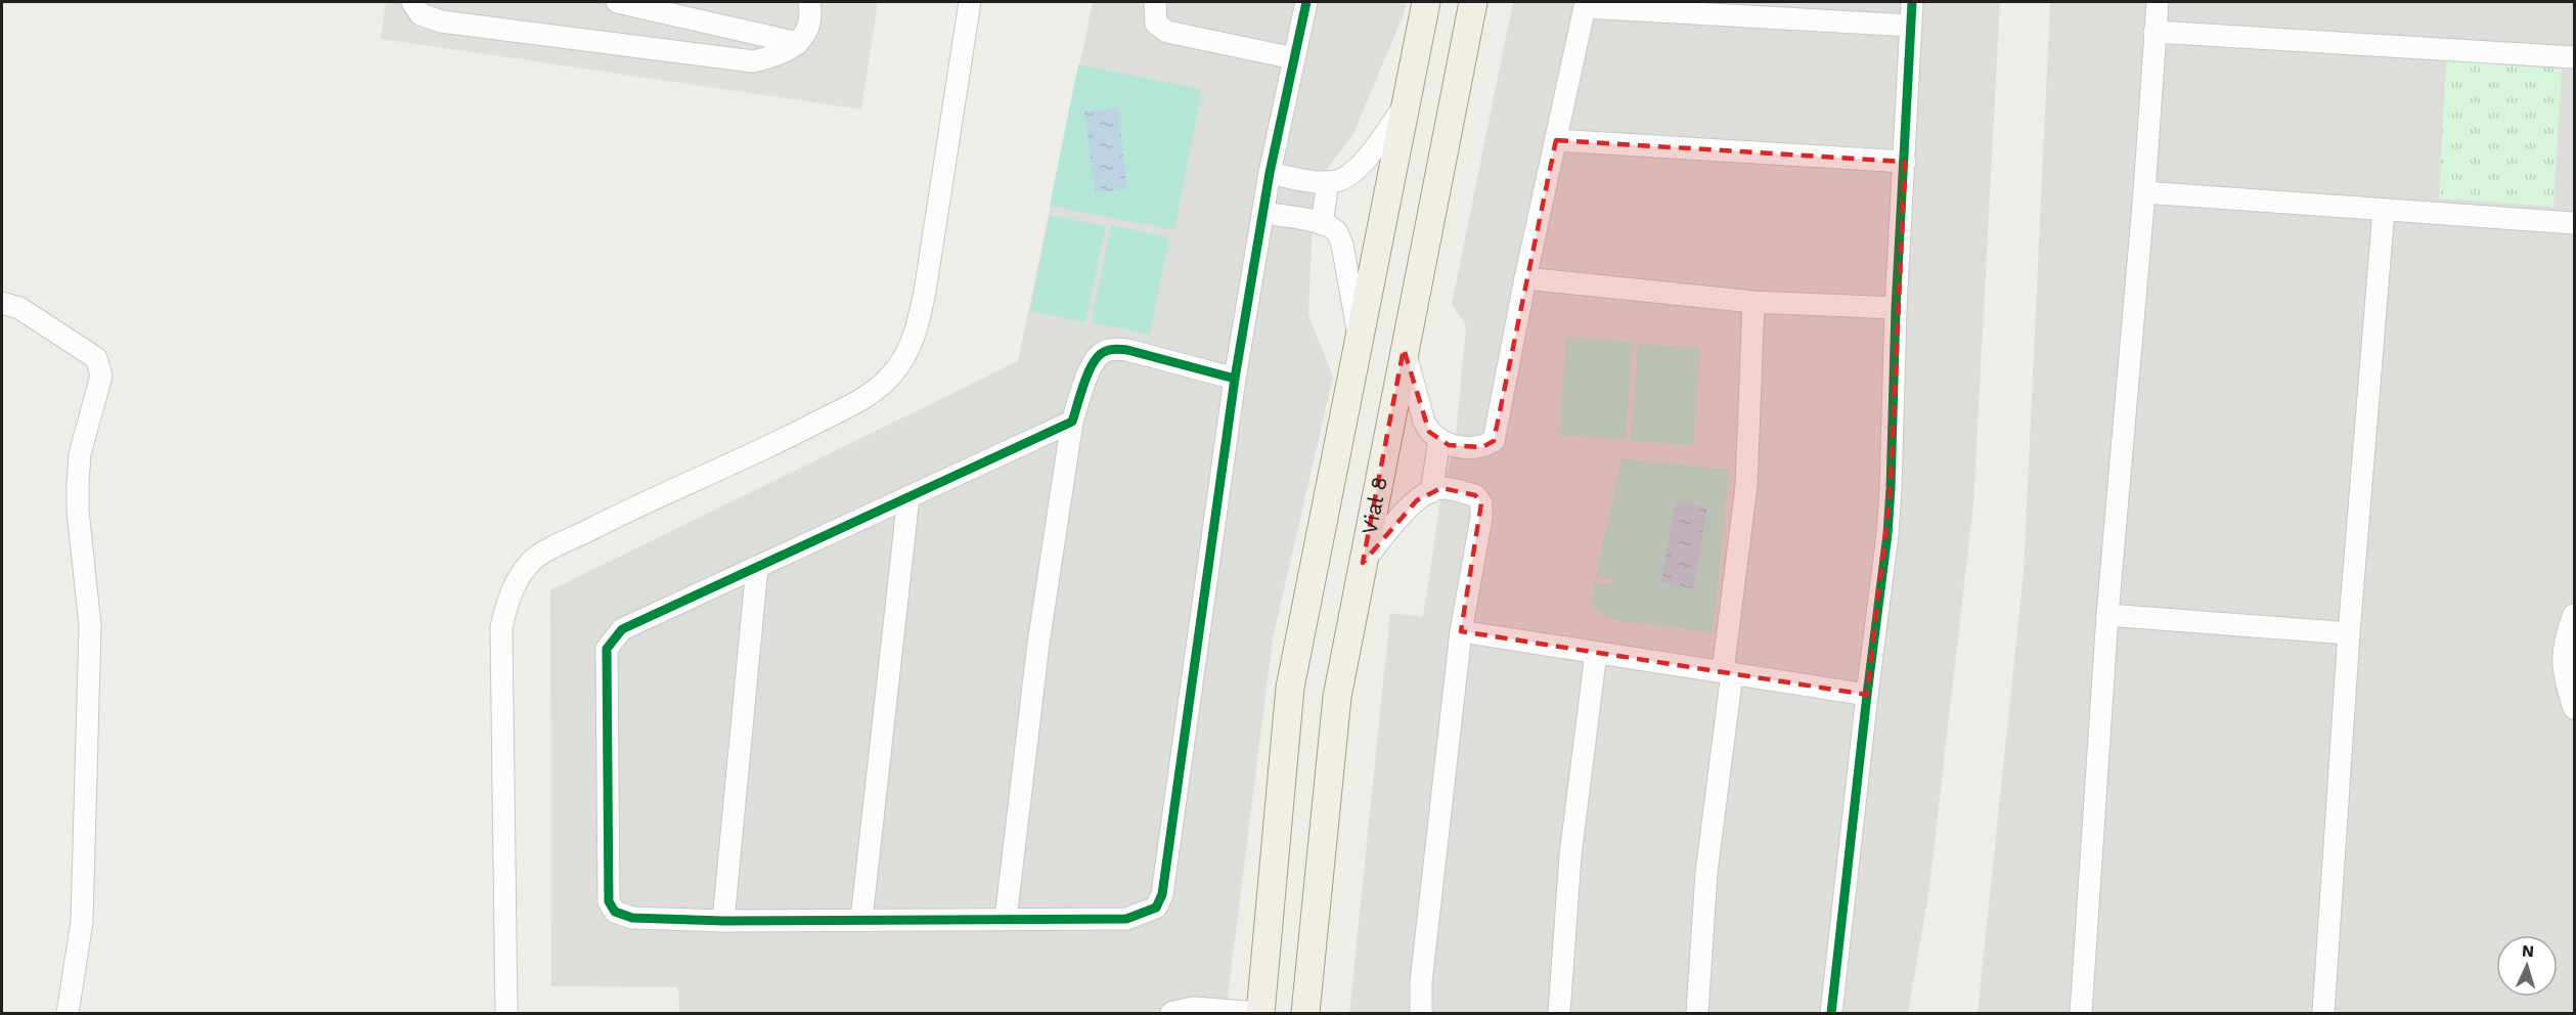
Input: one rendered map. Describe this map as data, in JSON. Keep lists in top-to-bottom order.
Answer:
{
  "streets": {
    "main road": ["Vial 8"]
  },
  "north": "top"
}
